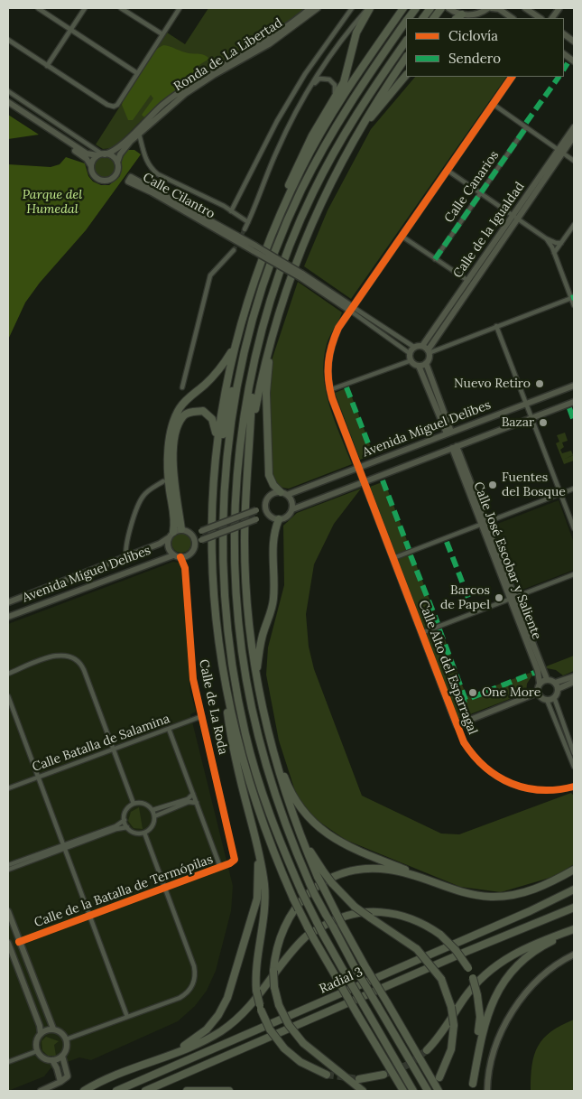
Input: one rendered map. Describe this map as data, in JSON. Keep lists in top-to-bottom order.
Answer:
{
  "streets": {
    "highway": ["Radial 3"],
    "main road": [
      "Ronda de La Libertad",
      "Calle Cilantro",
      "Calle de la Igualdad",
      "Avenida Miguel Delibes",
      "Calle José Escobar y Saliente",
      "Calle Alto del Esparragal"
    ],
    "street": [
      "Calle Canarios",
      "Calle de La Roda",
      "Calle Batalla de Salamina",
      "Calle de la Batalla de Termópilas"
    ]
  },
  "crossings": [
    ["Calle Cilantro", "Calle Alto del Esparragal"],
    ["Avenida Miguel Delibes", "Calle Alto del Esparragal"],
    ["Avenida Miguel Delibes", "Calle de La Roda"],
    ["Calle de La Roda", "Calle Batalla de Salamina"],
    ["Calle de La Roda", "Calle de la Batalla de Termópilas"]
  ],
  "parks": ["Parque del Humedal"],
  "places": [
    "Nuevo Retiro",
    "Bazar",
    "Fuentes del Bosque",
    "Barcos de Papel",
    "One More"
  ],
  "legend": ["Ciclovía", "Sendero"]
}
